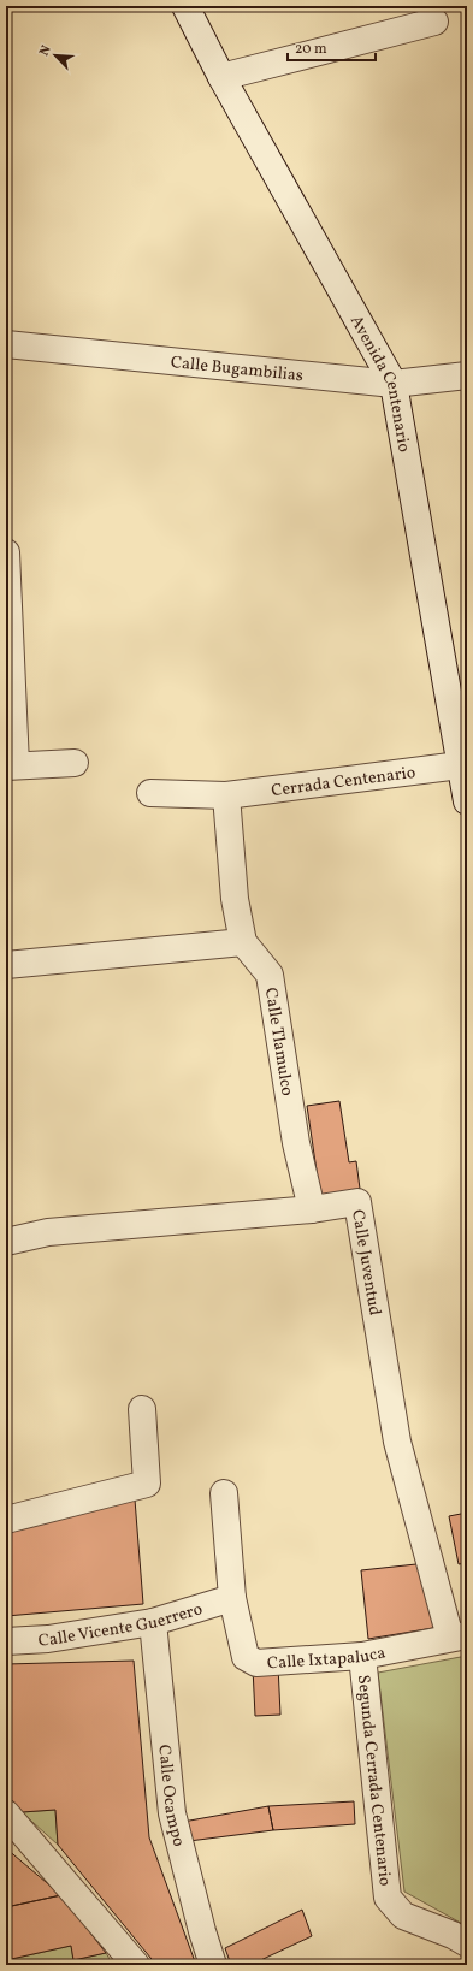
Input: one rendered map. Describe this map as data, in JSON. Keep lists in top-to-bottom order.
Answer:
{
  "streets": {
    "street": [
      "Calle Bugambilias",
      "Avenida Centenario",
      "Cerrada Centenario",
      "Calle Tlamulco",
      "Calle Juventud",
      "Calle Vicente Guerrero",
      "Calle Ixtapaluca",
      "Segunda Cerrada Centenario",
      "Calle Ocampo"
    ]
  },
  "crossings": [
    ["Calle Bugambilias", "Avenida Centenario"],
    ["Avenida Centenario", "Cerrada Centenario"],
    ["Cerrada Centenario", "Calle Tlamulco"],
    ["Calle Tlamulco", "Calle Juventud"],
    ["Calle Juventud", "Calle Ixtapaluca"],
    ["Calle Vicente Guerrero", "Calle Ixtapaluca"],
    ["Calle Vicente Guerrero", "Calle Ocampo"],
    ["Calle Ixtapaluca", "Segunda Cerrada Centenario"]
  ],
  "scale_bar": "20 m",
  "north": "top left"
}
